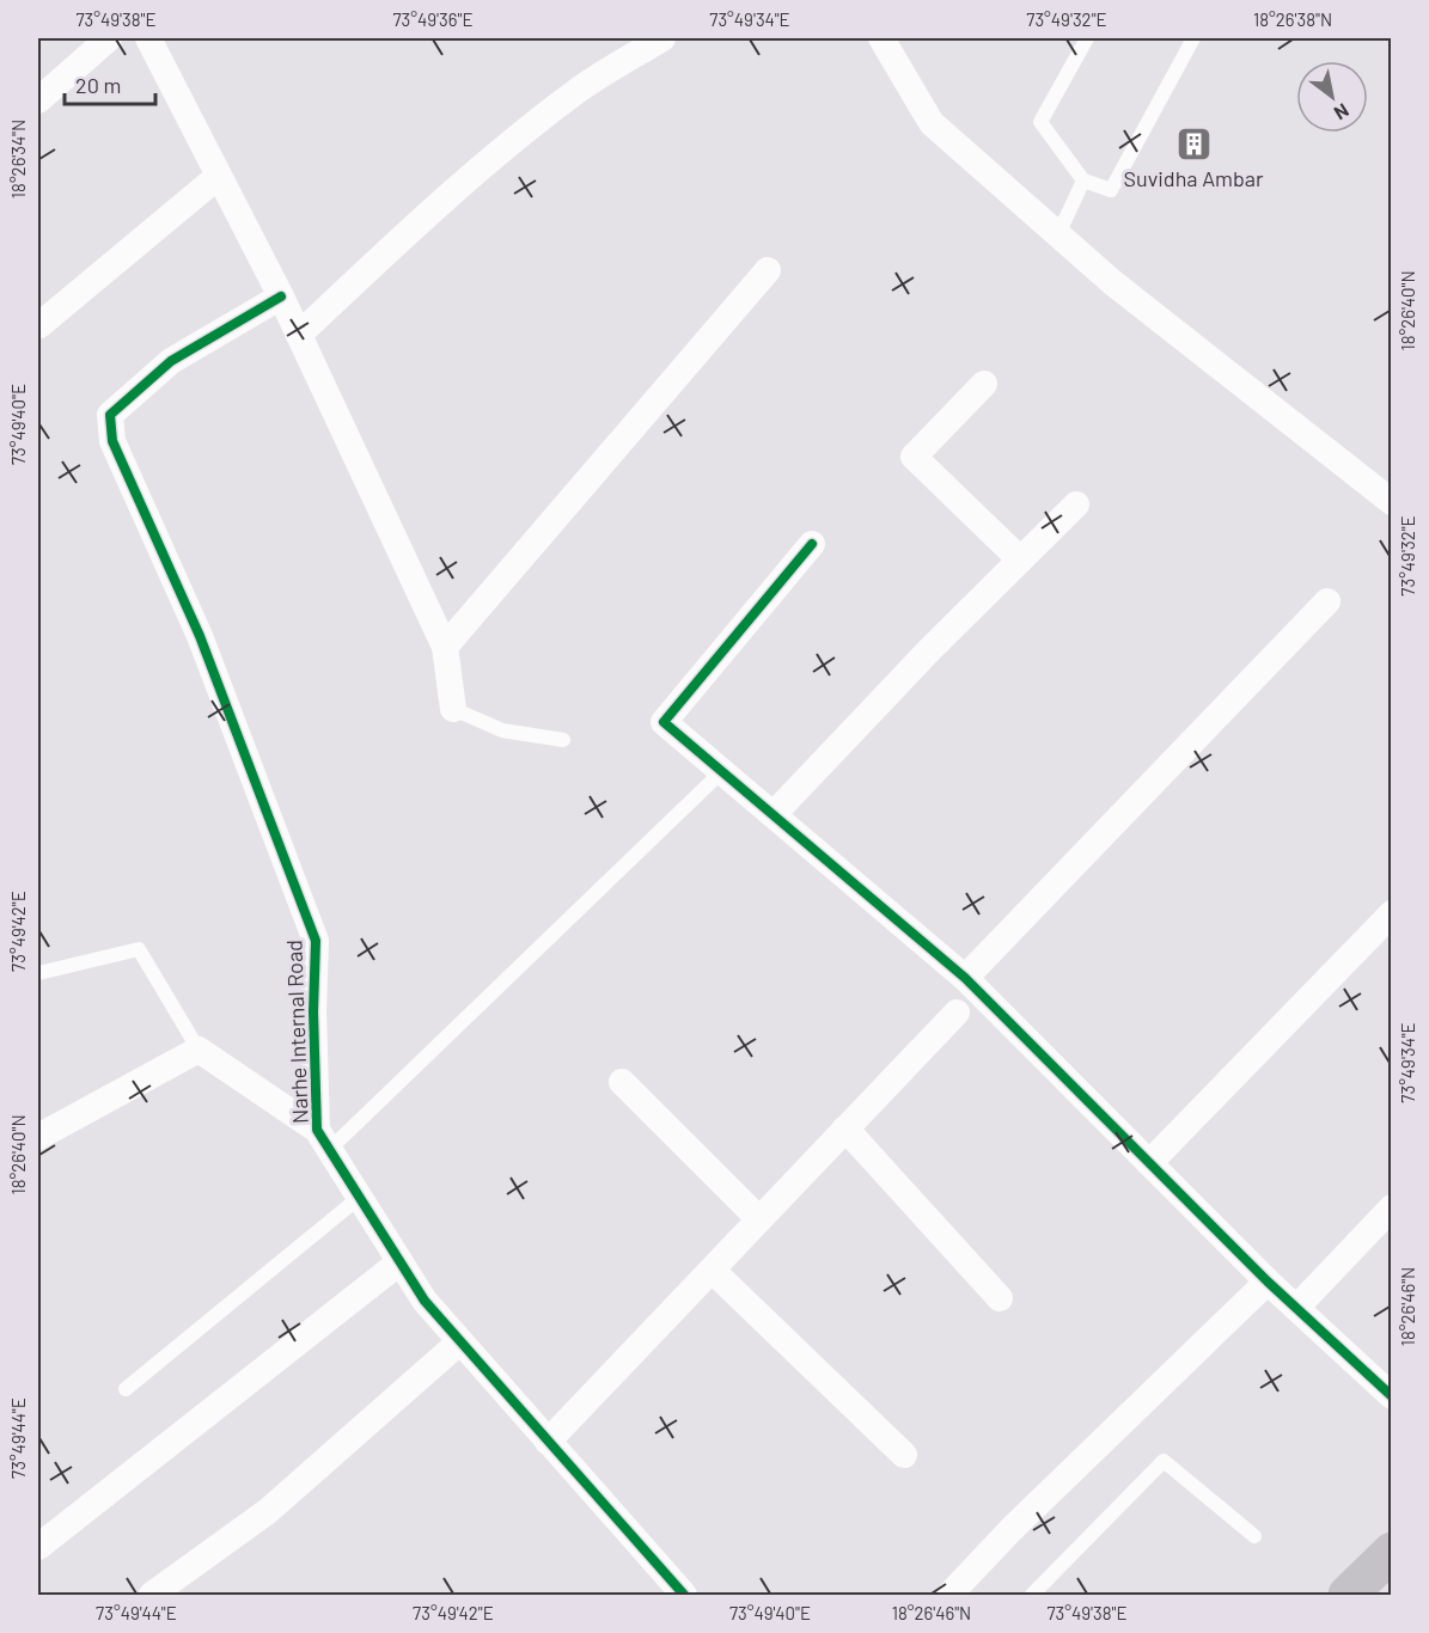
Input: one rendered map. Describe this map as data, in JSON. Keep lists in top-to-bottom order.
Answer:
{
  "streets": {
    "street": ["Narhe Internal Road"]
  },
  "places": {
    "building": ["Suvidha Ambar"]
  },
  "scale_bar": "20 m",
  "north": "bottom right",
  "coordinates": [
    "73°49'38\"E",
    "73°49'36\"E",
    "73°49'34\"E",
    "73°49'32\"E",
    "18°26'38\"N",
    "18°26'34\"N",
    "18°26'40\"N",
    "73°49'40\"E",
    "73°49'42\"E",
    "18°26'46\"N",
    "73°49'44\"E"
  ]
}
